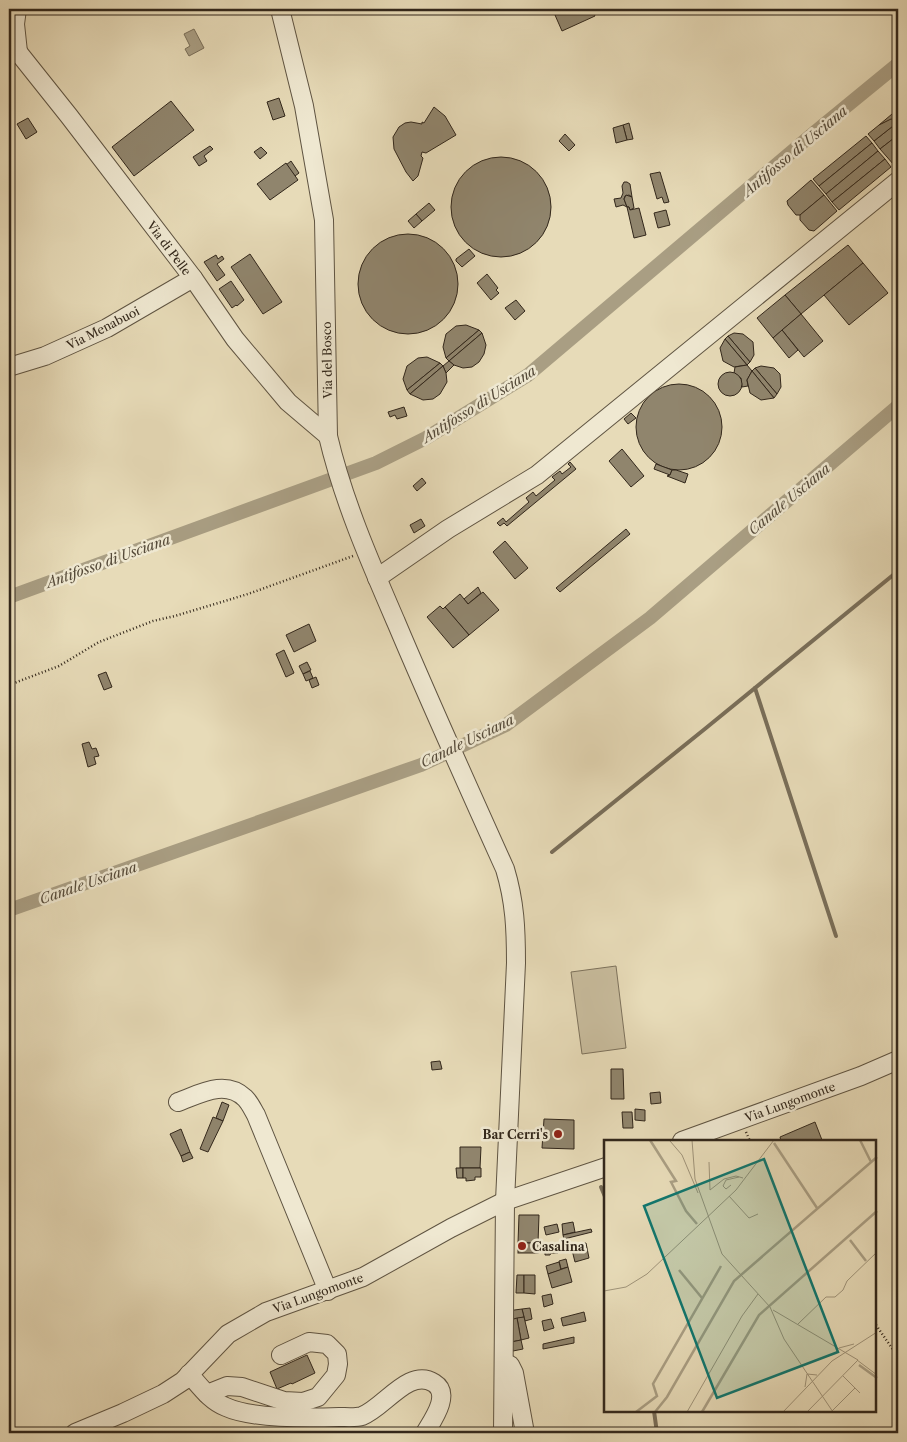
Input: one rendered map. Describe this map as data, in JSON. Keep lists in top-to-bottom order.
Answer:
{
  "streets": {
    "street": [
      "Via di Pelle",
      "Via Menabuoi",
      "Via del Bosco",
      "Via Lungomonte"
    ]
  },
  "crossings": [
    ["Via di Pelle", "Via Menabuoi"],
    ["Via di Pelle", "Via del Bosco"],
    ["Via del Bosco", "Via Lungomonte"]
  ],
  "water": ["Antifosso di Usciana", "Canale Usciana"],
  "places": ["Bar Cerri's", "Casalina"]
}
